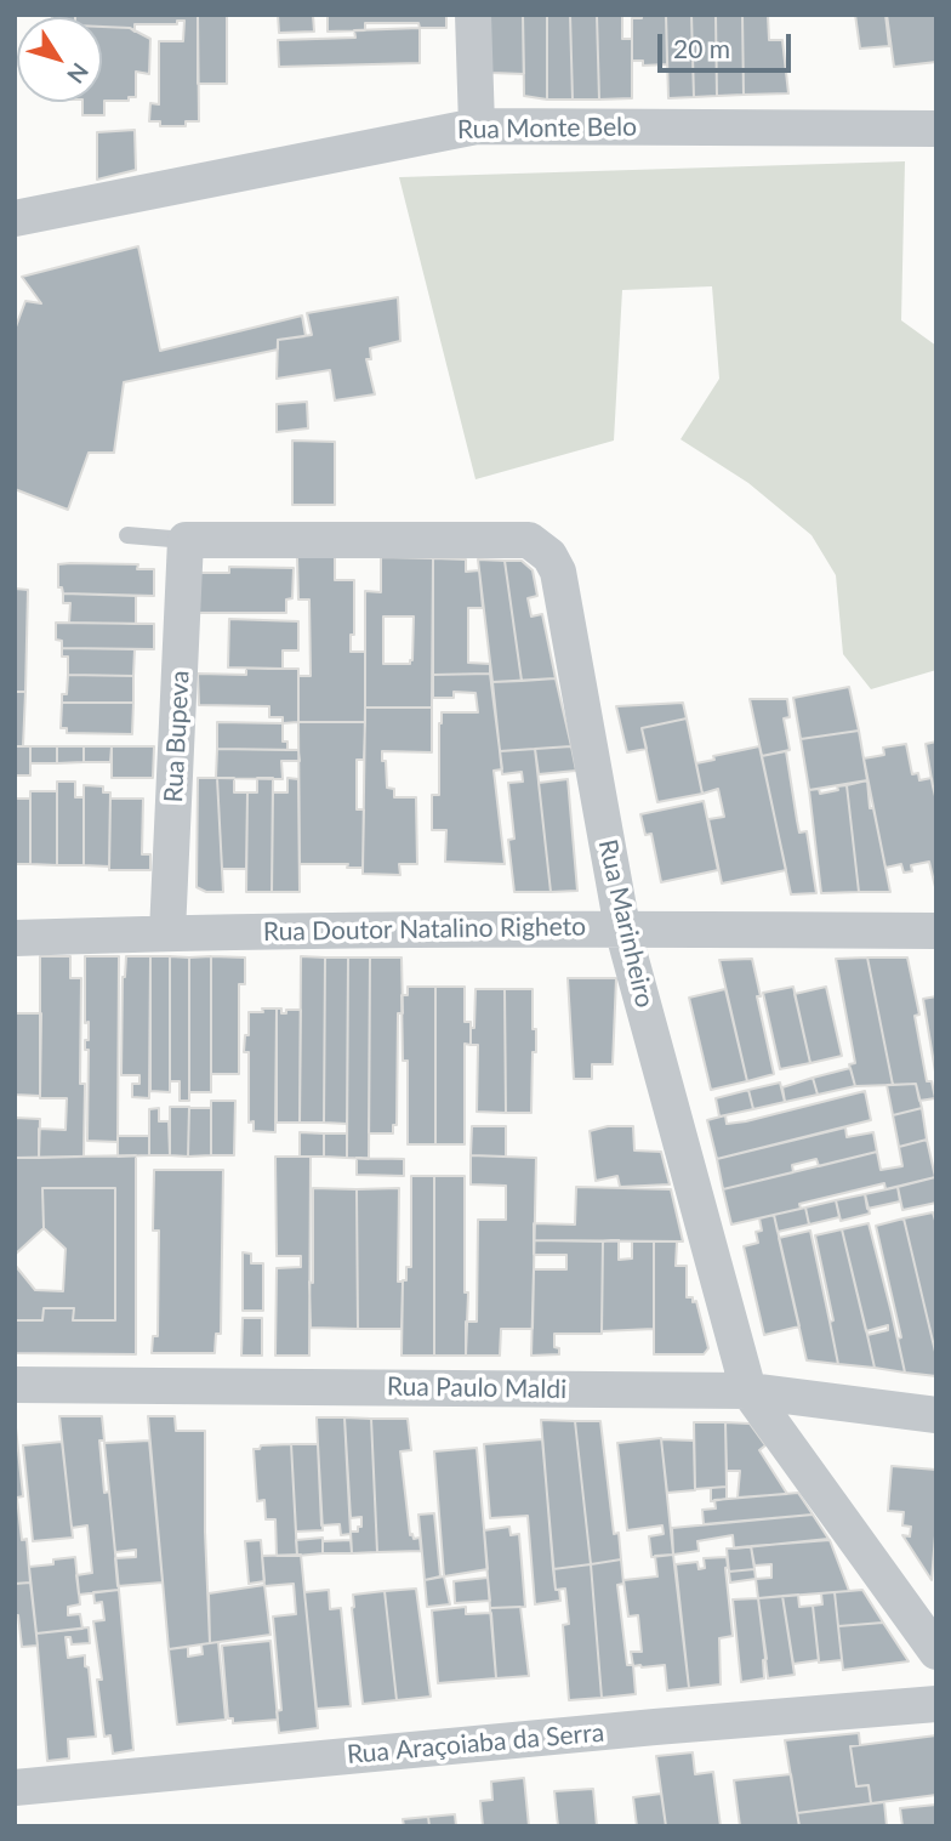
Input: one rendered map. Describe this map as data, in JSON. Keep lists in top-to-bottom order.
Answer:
{
  "streets": {
    "street": [
      "Rua Monte Belo",
      "Rua Bupeva",
      "Rua Marinheiro",
      "Rua Doutor Natalino Righeto",
      "Rua Paulo Maldi",
      "Rua Araçoiaba da Serra"
    ]
  },
  "crossings": [
    ["Rua Bupeva", "Rua Marinheiro"],
    ["Rua Bupeva", "Rua Doutor Natalino Righeto"],
    ["Rua Marinheiro", "Rua Doutor Natalino Righeto"],
    ["Rua Marinheiro", "Rua Paulo Maldi"]
  ],
  "scale_bar": "20 m",
  "north": "bottom right"
}
